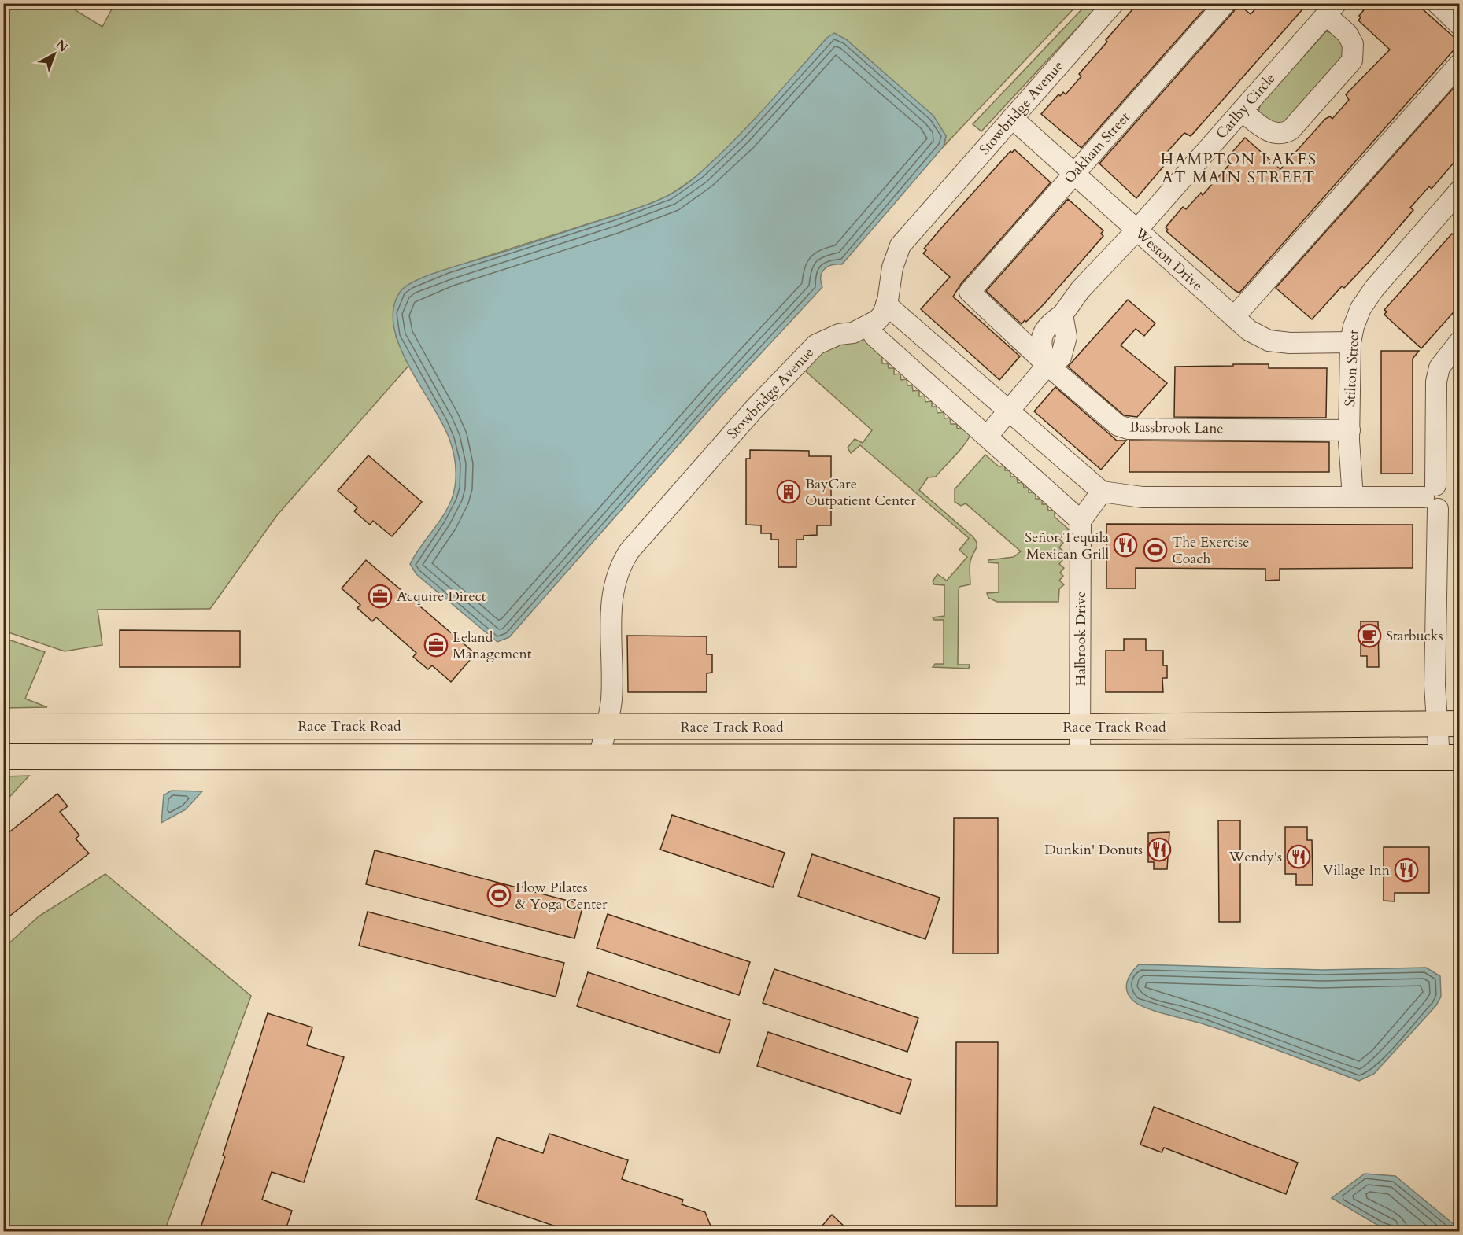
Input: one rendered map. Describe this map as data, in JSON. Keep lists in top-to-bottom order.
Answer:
{
  "streets": {
    "main road": ["Race Track Road"],
    "street": [
      "Carlby Circle",
      "Stowbridge Avenue",
      "Oakham Street",
      "Weston Drive",
      "Stilton Street",
      "Bassbrook Lane",
      "Halbrook Drive"
    ]
  },
  "crossings": [
    ["Carlby Circle", "Weston Drive"],
    ["Carlby Circle", "Bassbrook Lane"],
    ["Stowbridge Avenue", "Weston Drive"],
    ["Stowbridge Avenue", "Race Track Road"],
    ["Oakham Street", "Weston Drive"],
    ["Oakham Street", "Bassbrook Lane"],
    ["Weston Drive", "Stilton Street"],
    ["Stilton Street", "Bassbrook Lane"],
    ["Halbrook Drive", "Race Track Road"]
  ],
  "districts": ["HAMPTON LAKES AT MAIN STREET"],
  "places": {
    "building": ["BayCare Outpatient Center"],
    "restaurant": [
      "Señor Tequila Mexican Grill",
      "Dunkin' Donuts",
      "Wendy's",
      "Village Inn"
    ],
    "sports": ["The Exercise Coach", "Flow Pilates & Yoga Center"],
    "office": ["Acquire Direct", "Leland Management"],
    "cafe": ["Starbucks"]
  },
  "north": "top right"
}
